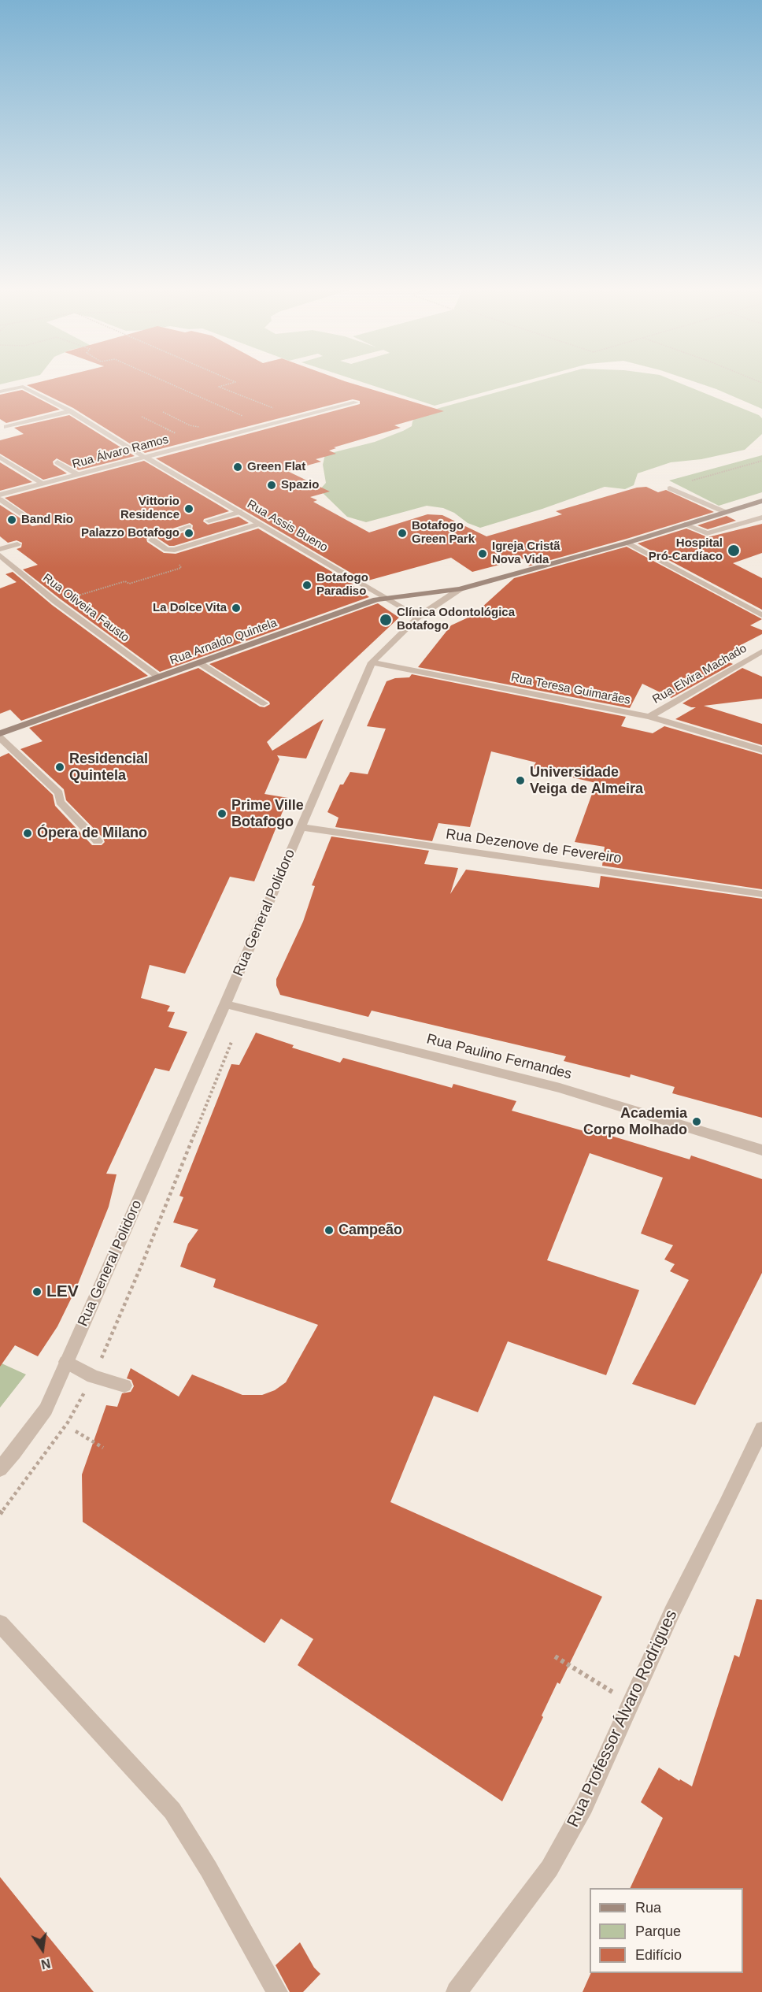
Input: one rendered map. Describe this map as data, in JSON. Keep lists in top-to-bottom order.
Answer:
{
  "streets": {
    "main road": ["Rua Arnaldo Quintela", "Rua General Polidoro"],
    "street": [
      "Rua Álvaro Ramos",
      "Rua Assis Bueno",
      "Rua Oliveira Fausto",
      "Rua Elvira Machado",
      "Rua Teresa Guimarães",
      "Rua Dezenove de Fevereiro",
      "Rua Paulino Fernandes",
      "Rua Professor Álvaro Rodrigues"
    ]
  },
  "crossings": [
    ["Rua Álvaro Ramos", "Rua Assis Bueno"],
    ["Rua Assis Bueno", "Rua Arnaldo Quintela"],
    ["Rua Assis Bueno", "Rua General Polidoro"],
    ["Rua Oliveira Fausto", "Rua Arnaldo Quintela"],
    ["Rua Arnaldo Quintela", "Rua General Polidoro"],
    ["Rua Elvira Machado", "Rua Teresa Guimarães"],
    ["Rua Teresa Guimarães", "Rua General Polidoro"],
    ["Rua Dezenove de Fevereiro", "Rua General Polidoro"],
    ["Rua General Polidoro", "Rua Paulino Fernandes"]
  ],
  "places": [
    "Green Flat",
    "Spazio",
    "Vittorio Residence",
    "Band Rio",
    "Palazzo Botafogo",
    "Botafogo Green Park",
    "Hospital Pró-Cardíaco",
    "Igreja Cristã Nova Vida",
    "Botafogo Paradiso",
    "La Dolce Vita",
    "Clínica Odontológica Botafogo",
    "Residencial Quintela",
    "Universidade Veiga de Almeira",
    "Prime Ville Botafogo",
    "Ópera de Milano",
    "Academia Corpo Molhado",
    "Campeão",
    "LEV"
  ],
  "legend": ["Rua", "Parque", "Edifício"],
  "north": "bottom"
}
